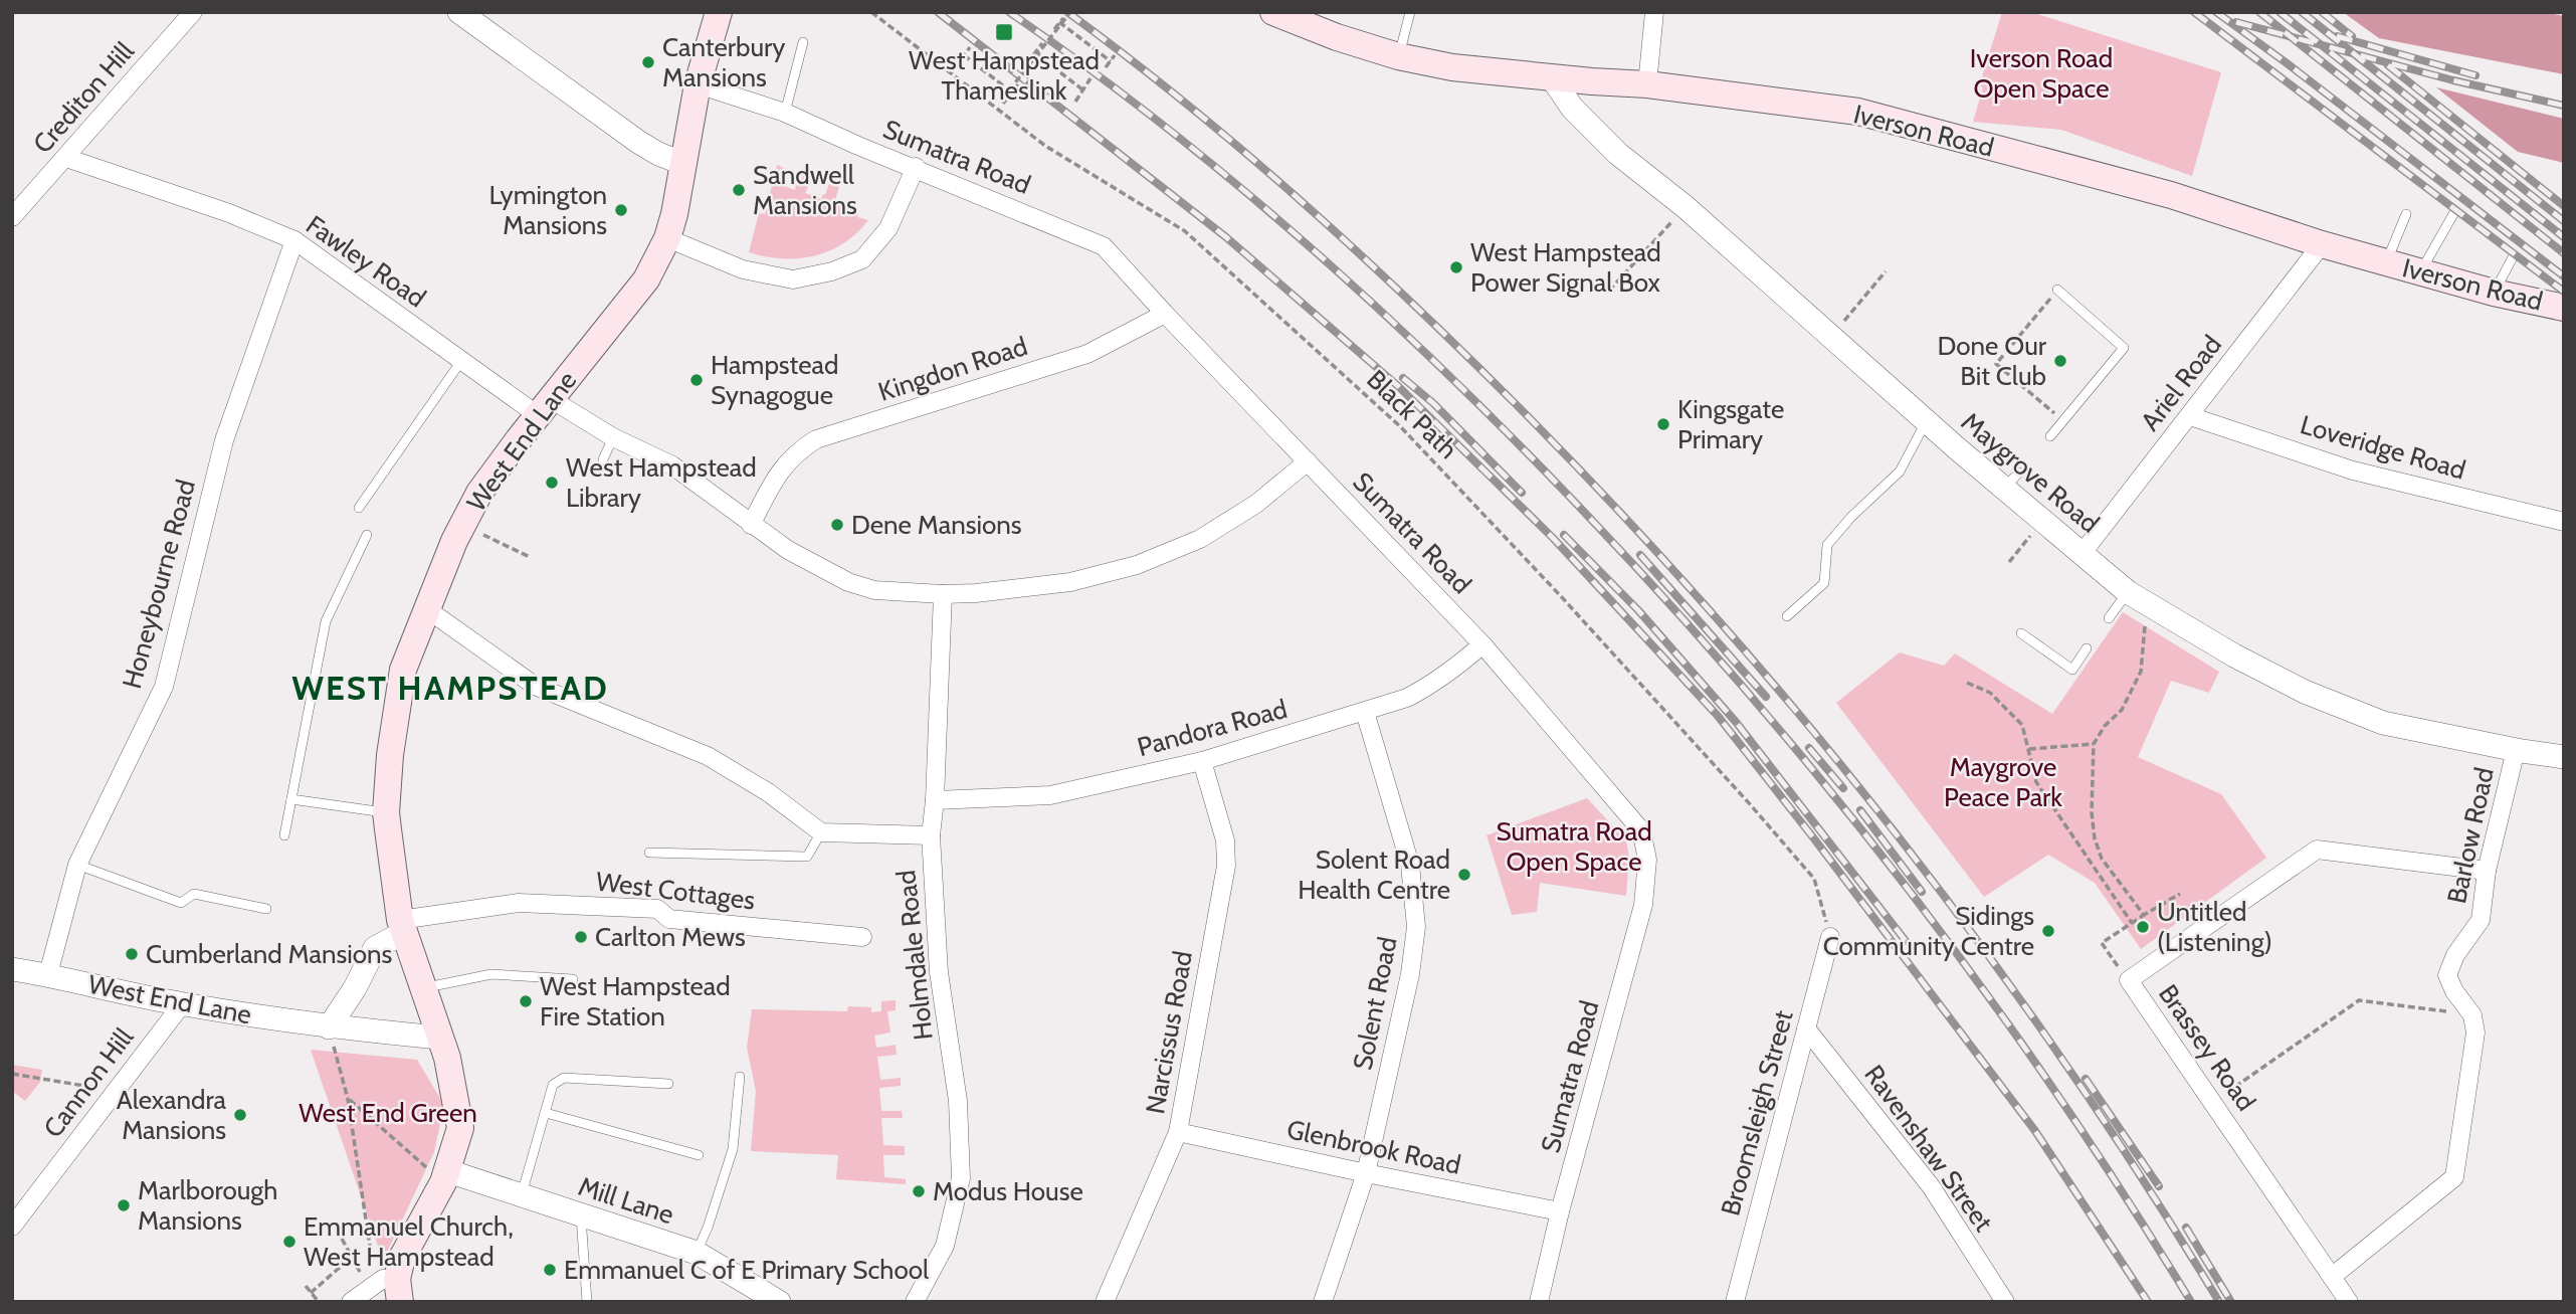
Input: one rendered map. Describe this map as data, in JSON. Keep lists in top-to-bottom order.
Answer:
{
  "streets": {
    "main road": ["Iverson Road", "West End Lane"],
    "street": [
      "Crediton Hill",
      "Sumatra Road",
      "Fawley Road",
      "Kingdon Road",
      "Ariel Road",
      "Loveridge Road",
      "Maygrove Road",
      "Honeybourne Road",
      "Pandora Road",
      "Barlow Road",
      "West Cottages",
      "Holmdale Road",
      "Solent Road",
      "Narcissus Road",
      "Brassey Road",
      "Cannon Hill",
      "Broomsleigh Street",
      "Glenbrook Road",
      "Ravenshaw Street",
      "Mill Lane"
    ],
    "path": ["Black Path"]
  },
  "crossings": [
    ["Crediton Hill", "Fawley Road"],
    ["Iverson Road", "Ariel Road"],
    ["Iverson Road", "Maygrove Road"],
    ["Sumatra Road", "Fawley Road"],
    ["Sumatra Road", "Kingdon Road"],
    ["Sumatra Road", "West End Lane"],
    ["Sumatra Road", "Pandora Road"],
    ["Sumatra Road", "Glenbrook Road"],
    ["Fawley Road", "Kingdon Road"],
    ["Fawley Road", "West End Lane"],
    ["Fawley Road", "Honeybourne Road"],
    ["Fawley Road", "Holmdale Road"],
    ["Ariel Road", "Loveridge Road"],
    ["Ariel Road", "Maygrove Road"],
    ["Black Path", "Broomsleigh Street"],
    ["West End Lane", "Honeybourne Road"],
    ["West End Lane", "West Cottages"],
    ["West End Lane", "Cannon Hill"],
    ["West End Lane", "Mill Lane"],
    ["Maygrove Road", "Barlow Road"],
    ["Pandora Road", "Holmdale Road"],
    ["Pandora Road", "Solent Road"],
    ["Pandora Road", "Narcissus Road"],
    ["Barlow Road", "Brassey Road"],
    ["Solent Road", "Glenbrook Road"],
    ["Narcissus Road", "Glenbrook Road"],
    ["Broomsleigh Street", "Ravenshaw Street"]
  ],
  "districts": ["WEST HAMPSTEAD"],
  "parks": [
    "Iverson Road Open Space",
    "Maygrove Peace Park",
    "Sumatra Road Open Space",
    "West End Green"
  ],
  "places": {
    "transit": ["West Hampstead Thameslink"],
    "other": [
      "Canterbury Mansions",
      "Sandwell Mansions",
      "Lymington Mansions",
      "West Hampstead Power Signal Box",
      "Done Our Bit Club",
      "Hampstead Synagogue",
      "Kingsgate Primary",
      "West Hampstead Library",
      "Dene Mansions",
      "Solent Road Health Centre",
      "Untitled (Listening)",
      "Sidings Community Centre",
      "Carlton Mews",
      "Cumberland Mansions",
      "West Hampstead Fire Station",
      "Alexandra Mansions",
      "Modus House",
      "Marlborough Mansions",
      "Emmanuel Church, West Hampstead",
      "Emmanuel C of E Primary School"
    ]
  }
}
